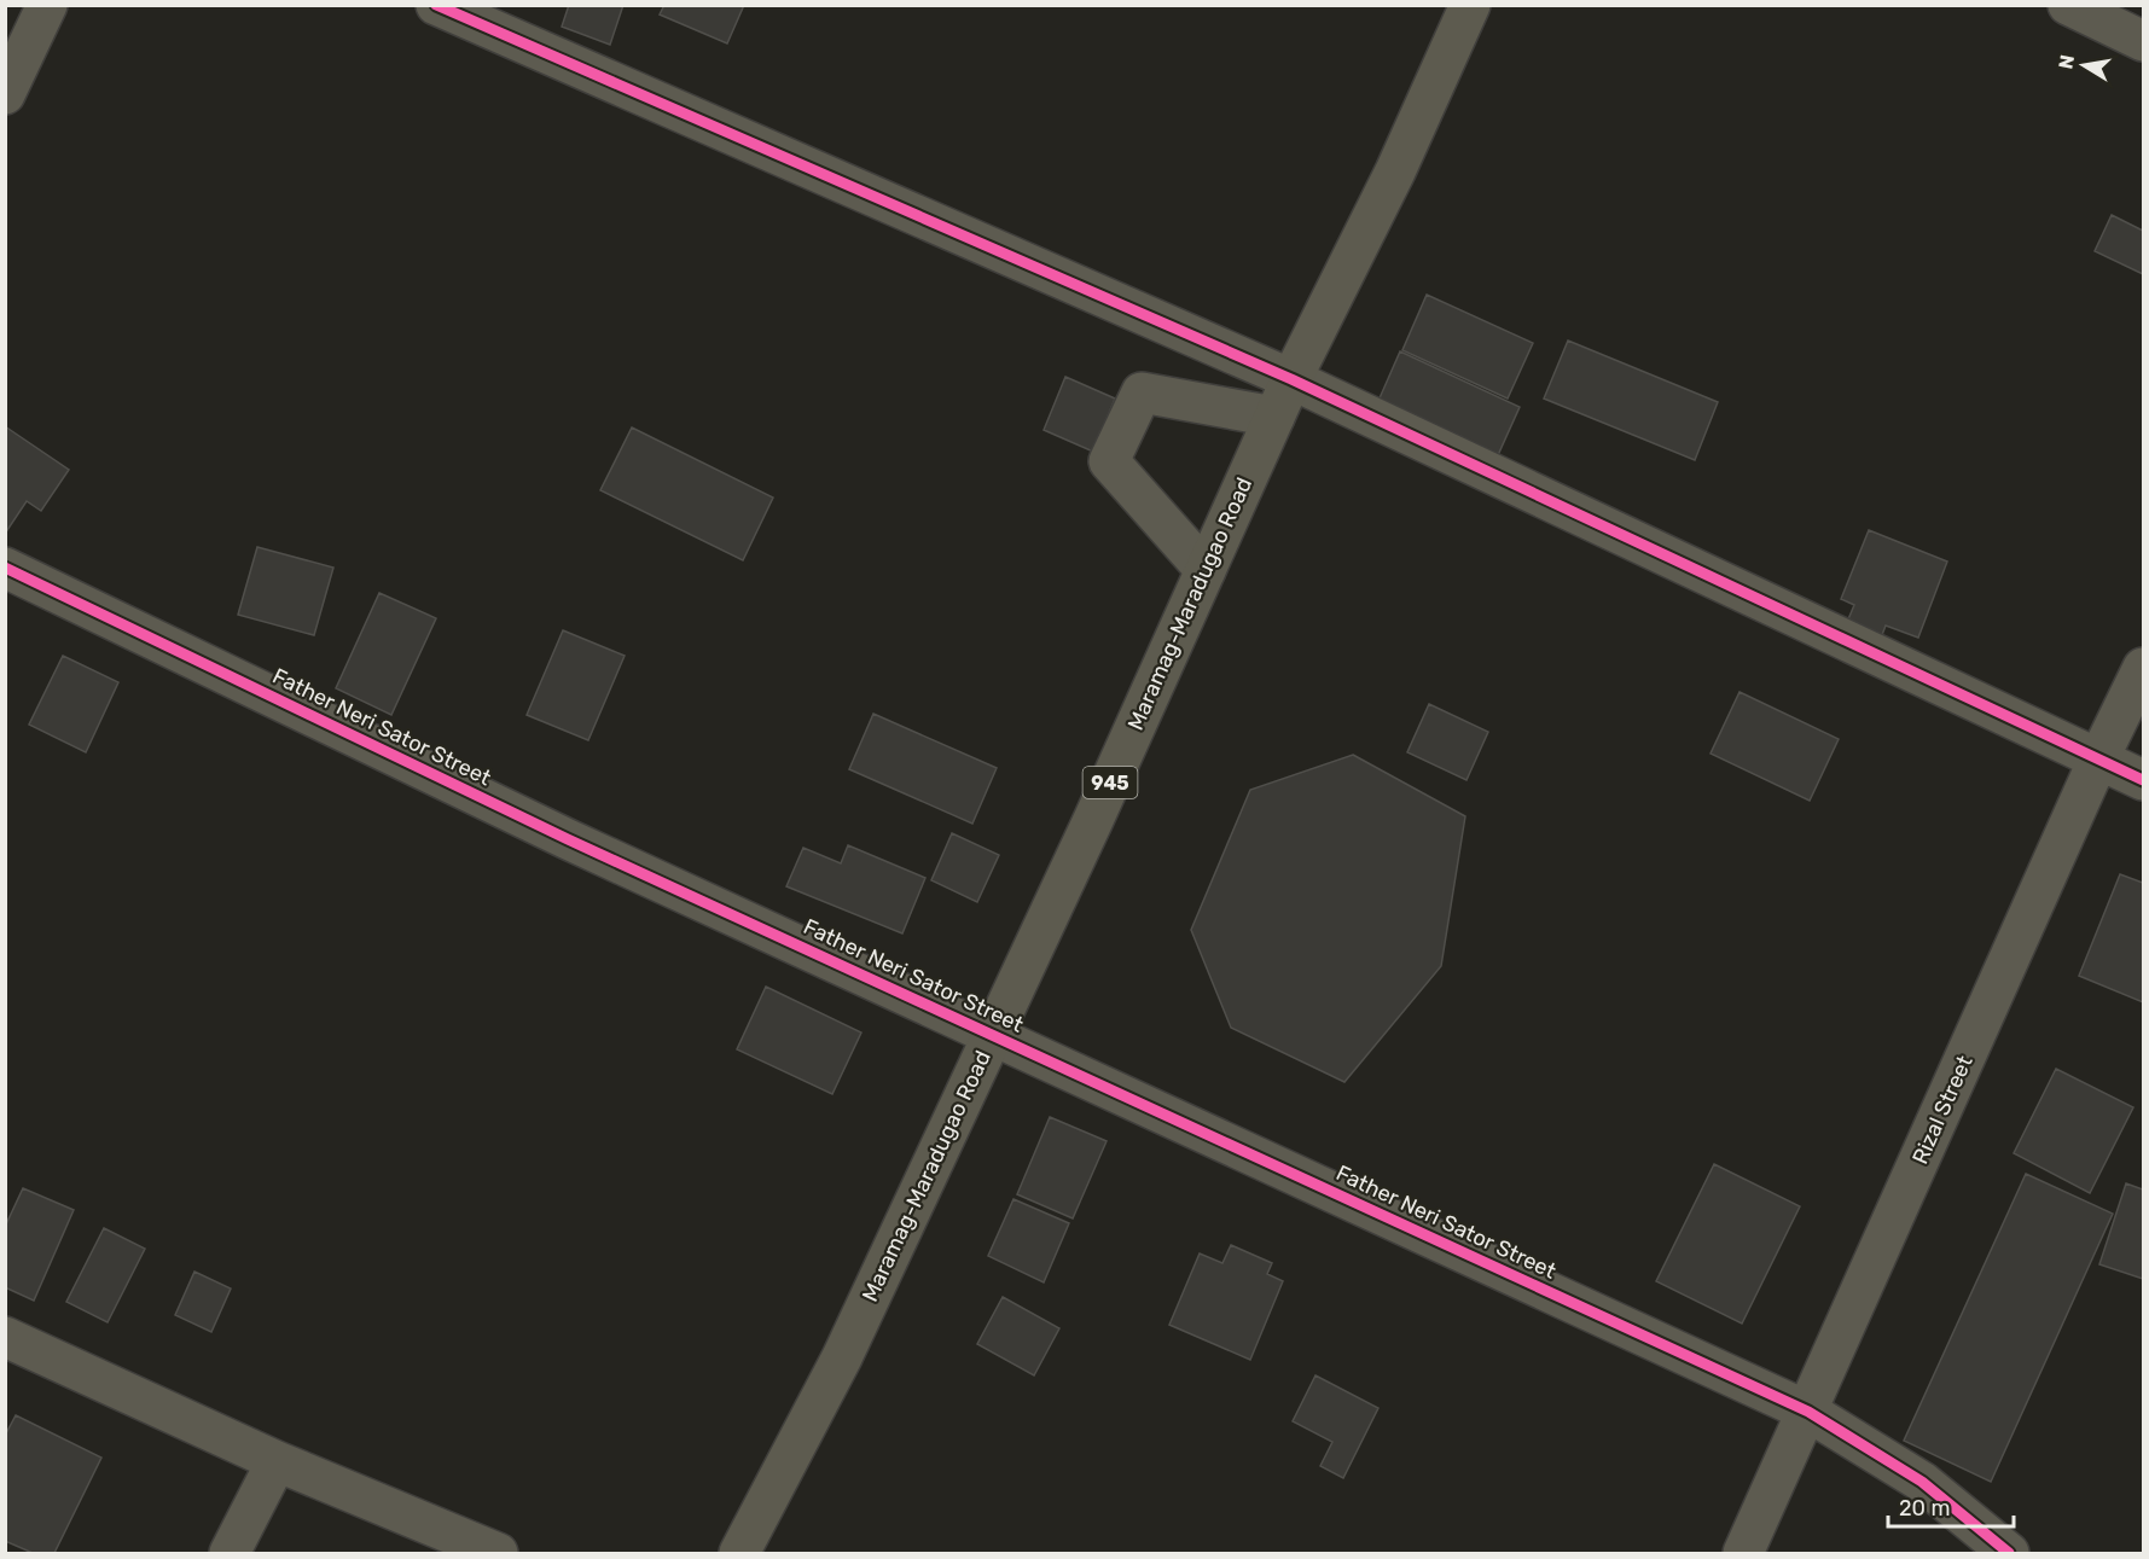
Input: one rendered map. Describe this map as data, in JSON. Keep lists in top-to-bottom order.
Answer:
{
  "streets": {
    "main road": ["Maramag-Maradugao Road", "945"],
    "street": ["Father Neri Sator Street", "Rizal Street"]
  },
  "crossings": [
    ["Maramag-Maradugao Road", "Father Neri Sator Street"],
    ["Father Neri Sator Street", "Rizal Street"]
  ],
  "scale_bar": "20 m",
  "north": "left"
}
